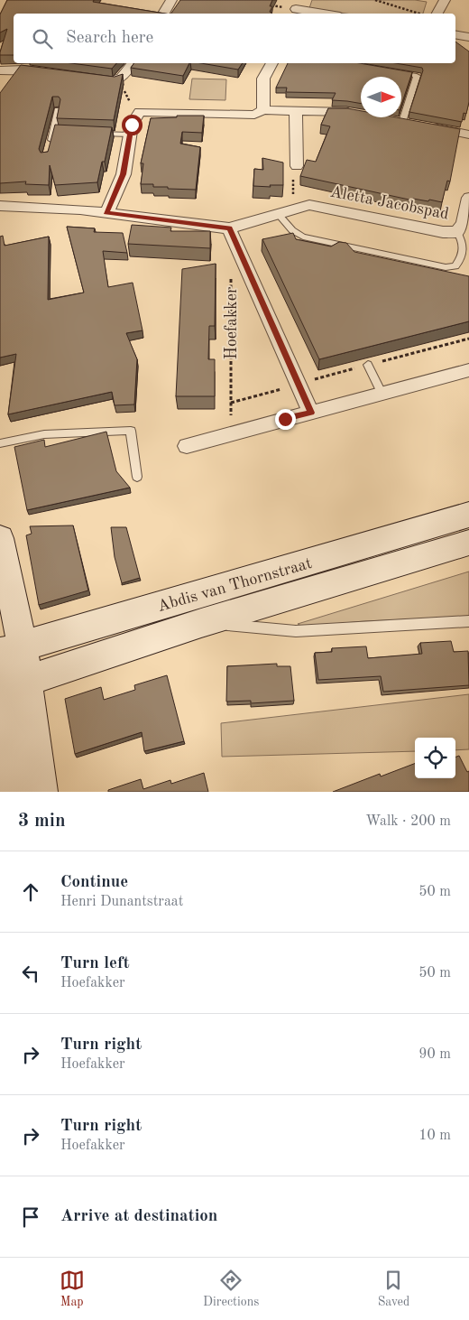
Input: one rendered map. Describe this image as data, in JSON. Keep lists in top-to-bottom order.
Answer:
{
  "streets": {
    "main road": ["Abdis van Thornstraat"],
    "street": ["Aletta Jacobspad", "Hoefakker"]
  },
  "crossings": [
    ["Aletta Jacobspad", "Hoefakker"]
  ],
  "north": "right",
  "page": {
    "search": "Search here",
    "heading": ["3 min", "Walk · 200 m"],
    "list": [
      ["Continue", "Henri Dunantstraat", "50 m"],
      ["Turn left", "Hoefakker", "50 m"],
      ["Turn right", "Hoefakker", "90 m"],
      ["Turn right", "Hoefakker", "10 m"],
      "Arrive at destination"
    ],
    "nav": ["Map", "Directions", "Saved"]
  }
}
